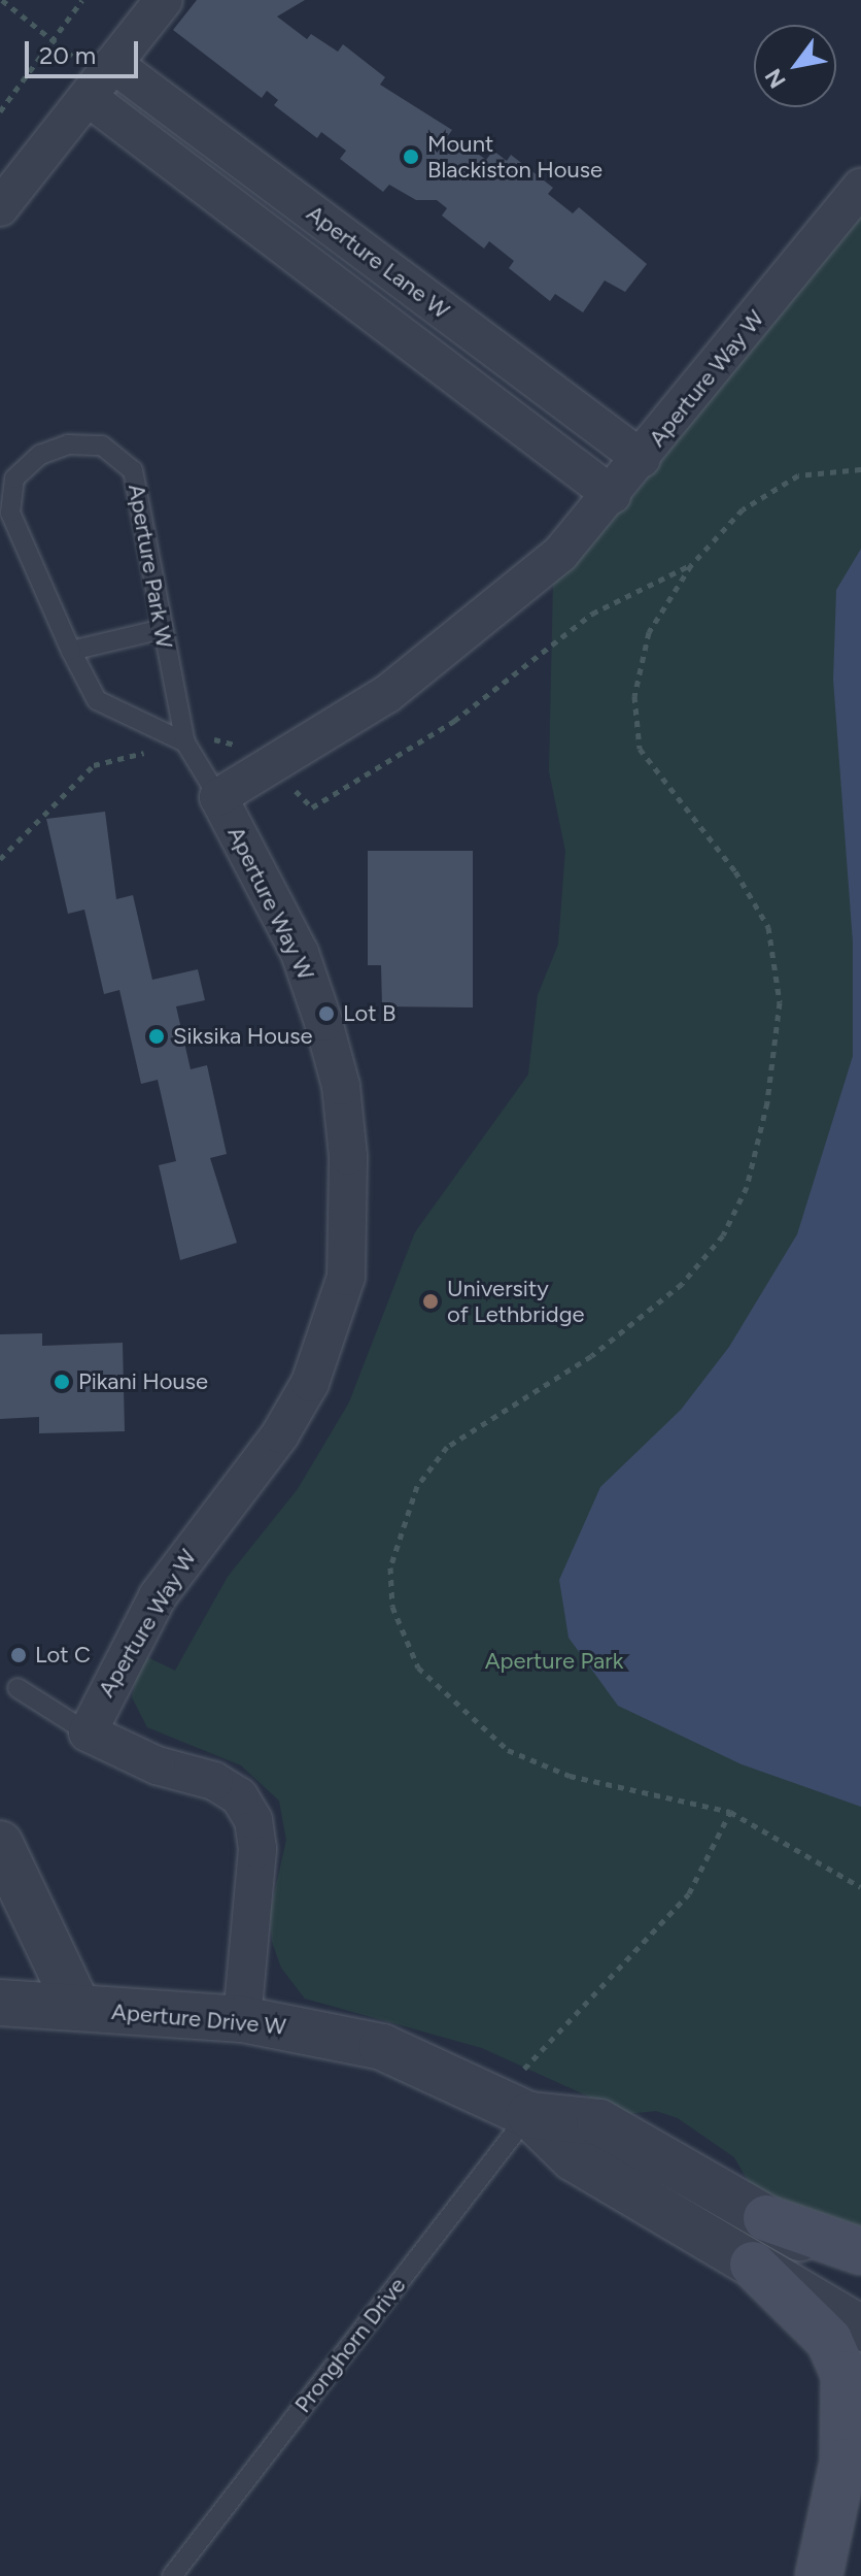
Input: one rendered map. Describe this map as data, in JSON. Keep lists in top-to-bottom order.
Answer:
{
  "streets": {
    "street": ["Aperture Lane W", "Aperture Way W", "Aperture Drive W"],
    "lane": ["Aperture Park W", "Pronghorn Drive"]
  },
  "crossings": [
    ["Aperture Lane W", "Aperture Way W"],
    ["Aperture Way W", "Aperture Park W"],
    ["Aperture Drive W", "Pronghorn Drive"]
  ],
  "parks": ["Aperture Park"],
  "places": [
    "Mount Blackiston House",
    "Lot B",
    "Siksika House",
    "University of Lethbridge",
    "Pikani House",
    "Lot C"
  ],
  "scale_bar": "20 m",
  "north": "bottom left"
}
